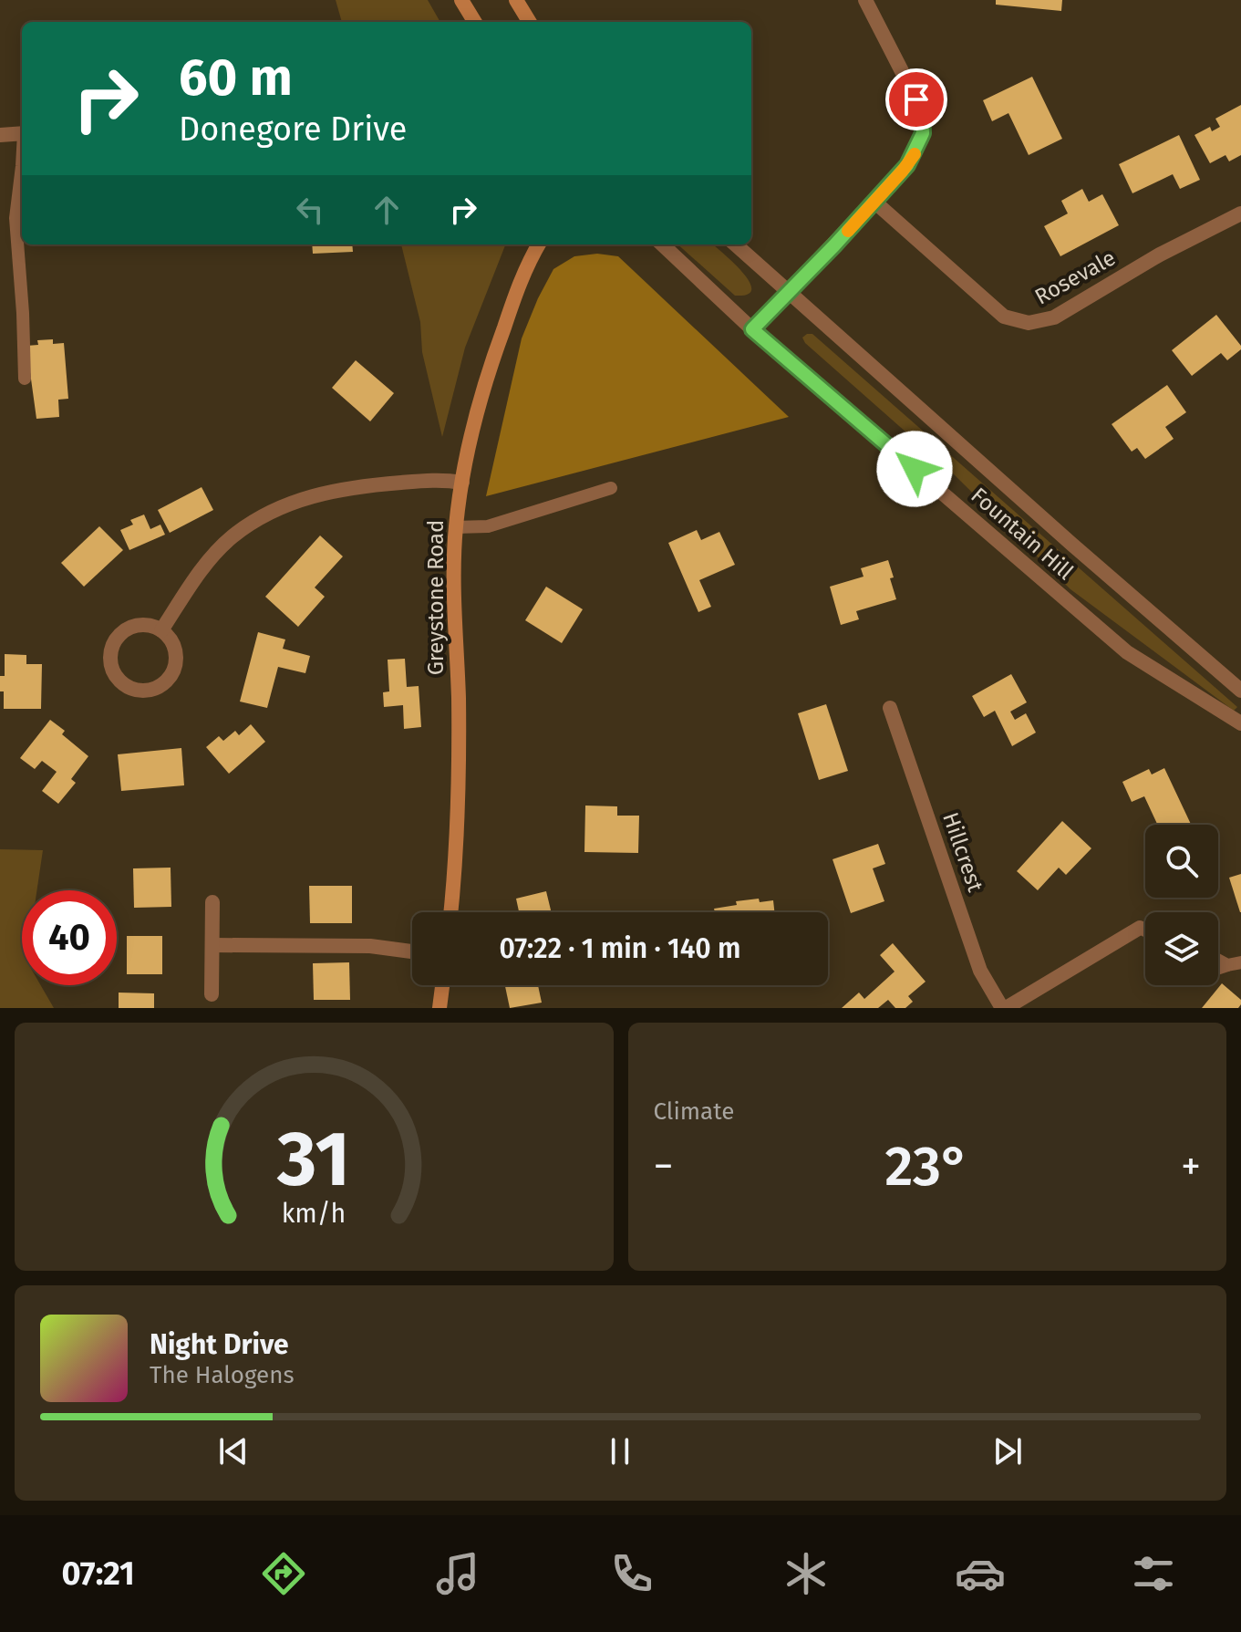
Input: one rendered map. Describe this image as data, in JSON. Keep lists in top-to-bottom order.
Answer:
{
  "streets": {
    "main road": ["Greystone Road"],
    "street": ["Rosevale", "Fountain Hill", "Hillcrest"]
  },
  "page": {
    "turn": ["60 m", "Donegore Drive"],
    "limit": "40",
    "trip": "07:22 · 1 min · 140 m",
    "tile": "Climate",
    "heat": ["−", "23°", "+"],
    "song": ["Night Drive", "The Halogens"],
    "tabs": "07:21",
    "gauge": ["31", "km/h"]
  }
}
